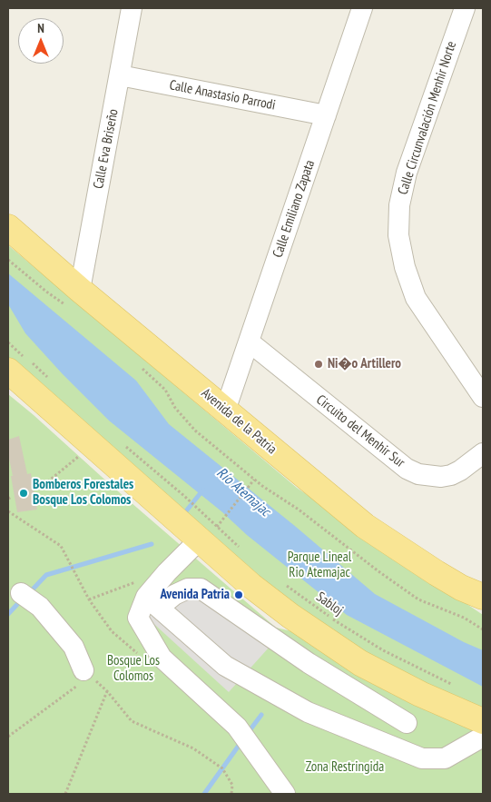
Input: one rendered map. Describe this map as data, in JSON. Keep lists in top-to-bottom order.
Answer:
{
  "streets": {
    "main road": ["Avenida de la Patria"],
    "street": [
      "Calle Anastasio Parrodi",
      "Calle Circunvalación Menhir Norte",
      "Calle Eva Briseño",
      "Calle Emiliano Zapata",
      "Circuito del Menhir Sur"
    ],
    "path": ["Sabloj"]
  },
  "crossings": [
    ["Calle Anastasio Parrodi", "Calle Eva Briseño"],
    ["Calle Anastasio Parrodi", "Calle Emiliano Zapata"],
    ["Calle Eva Briseño", "Avenida de la Patria"],
    ["Calle Emiliano Zapata", "Avenida de la Patria"],
    ["Calle Emiliano Zapata", "Circuito del Menhir Sur"]
  ],
  "water": ["Río Atemajac"],
  "parks": ["Parque Lineal Rio Atemajac", "Bosque Los Colomos", "Zona Restringida"],
  "places": ["Ni�o Artillero", "Bomberos Forestales Bosque Los Colomos", "Avenida Patria"],
  "north": "top"
}
